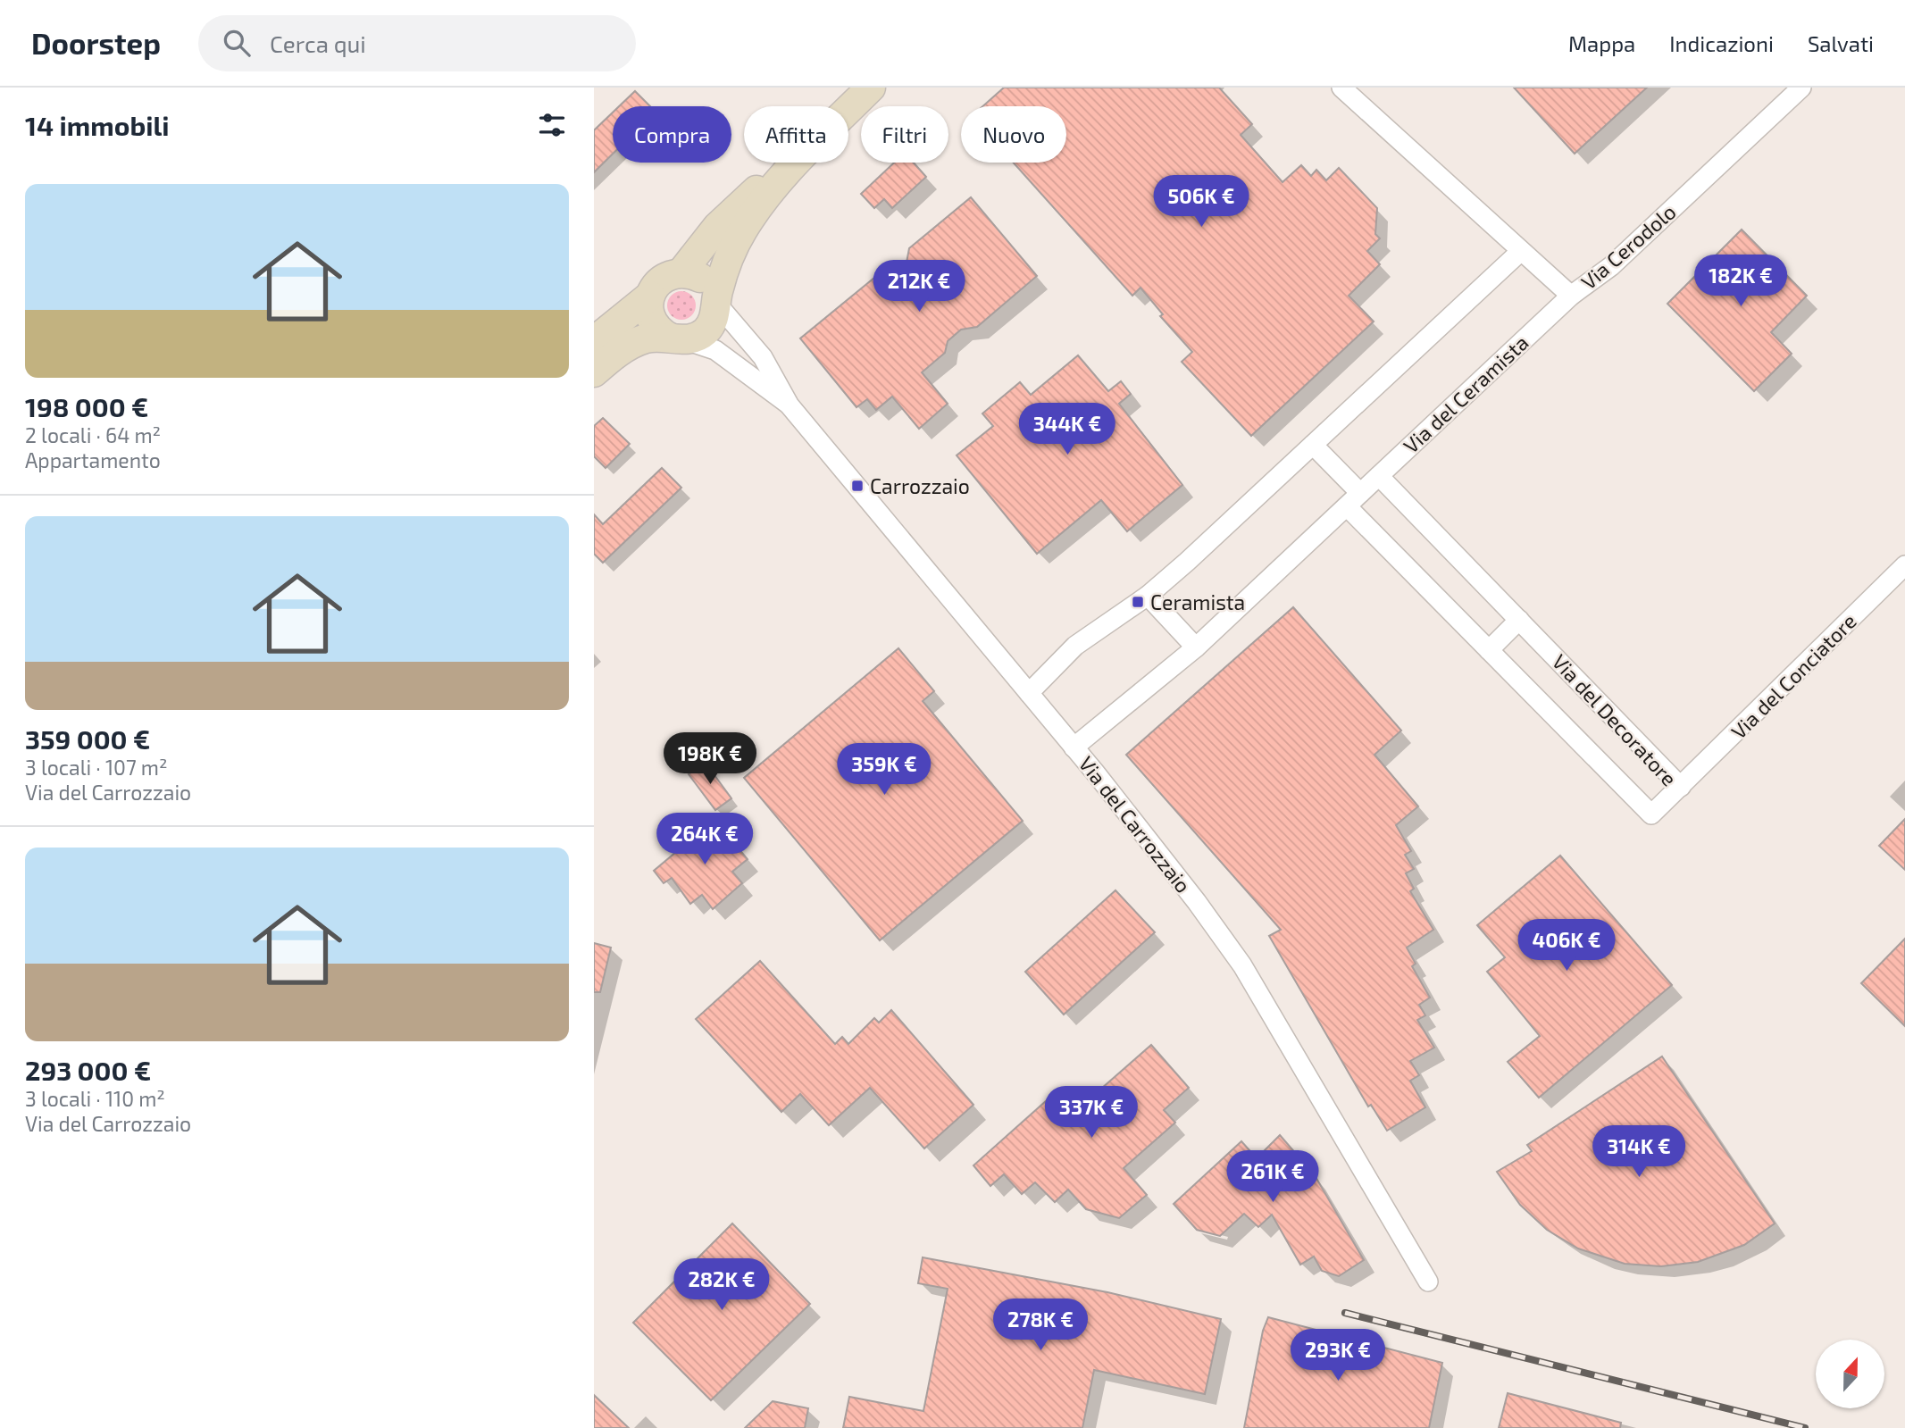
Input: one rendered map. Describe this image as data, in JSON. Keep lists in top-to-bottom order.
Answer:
{
  "streets": {
    "street": [
      "Via Cerodolo",
      "Via del Ceramista",
      "Via del Conciatore",
      "Via del Decoratore",
      "Via del Carrozzaio"
    ]
  },
  "crossings": [
    ["Via Cerodolo", "Via del Ceramista"],
    ["Via del Ceramista", "Via del Decoratore"],
    ["Via del Ceramista", "Via del Carrozzaio"],
    ["Via del Conciatore", "Via del Decoratore"]
  ],
  "places": {
    "transit": ["Carrozzaio", "Ceramista"]
  },
  "north": "top",
  "page": {
    "header": "Doorstep",
    "search": "Cerca qui",
    "nav": ["Mappa", "Indicazioni", "Salvati"],
    "heading": "14 immobili",
    "chip": [
      "Compra",
      "Affitta",
      "Filtri",
      "Nuovo"
    ],
    "list": [
      {
        "name": "198 000 €",
        "note": "2 locali · 64 m² · Appartamento"
      },
      {
        "name": "359 000 €",
        "note": "3 locali · 107 m² · Via del Carrozzaio"
      },
      {
        "name": "293 000 €",
        "note": "3 locali · 110 m² · Via del Carrozzaio"
      }
    ],
    "price": [
      "506K €",
      "182K €",
      "212K €",
      "344K €",
      "198K €",
      "359K €",
      "264K €",
      "406K €",
      "337K €",
      "314K €",
      "261K €",
      "282K €",
      "278K €",
      "293K €"
    ]
  }
}
